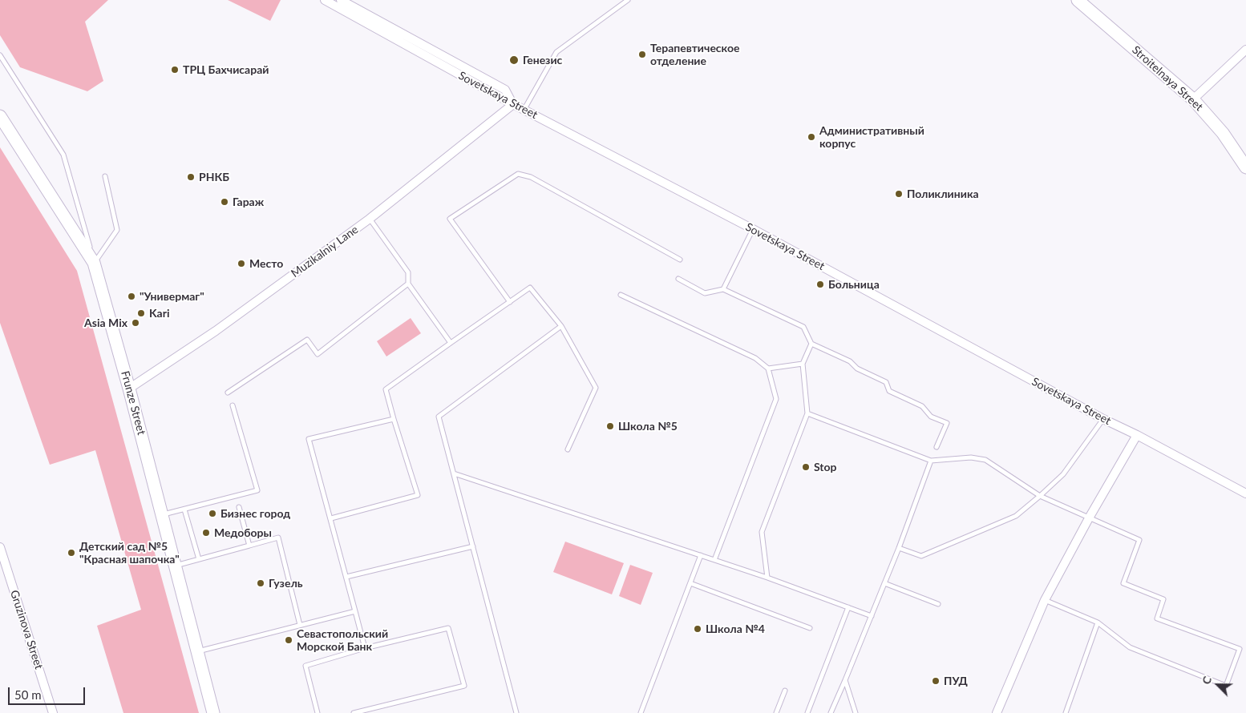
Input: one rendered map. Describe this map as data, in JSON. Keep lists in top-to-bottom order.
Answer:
{
  "streets": {
    "main road": ["Stroitelnaya Street", "Frunze Street"],
    "street": ["Sovetskaya Street", "Muzikalniy Lane", "Gruzinova Street"]
  },
  "crossings": [
    ["Sovetskaya Street", "Muzikalniy Lane"],
    ["Muzikalniy Lane", "Frunze Street"]
  ],
  "places": [
    "Терапевтическое отделение",
    "Генезис",
    "ТРЦ Бахчисарай",
    "Административный корпус",
    "РНКБ",
    "Поликлиника",
    "Гараж",
    "Место",
    "Больница",
    "\"Универмаг\"",
    "Kari",
    "Asia Mix",
    "Школа №5",
    "Stop",
    "Бизнес город",
    "Медоборы",
    "Детский сад №5 \"Красная шапочка\"",
    "Гузель",
    "Школа №4",
    "Севастопольский Морской Банк",
    "ПУД"
  ],
  "scale_bar": "50 m",
  "north": "top left"
}
